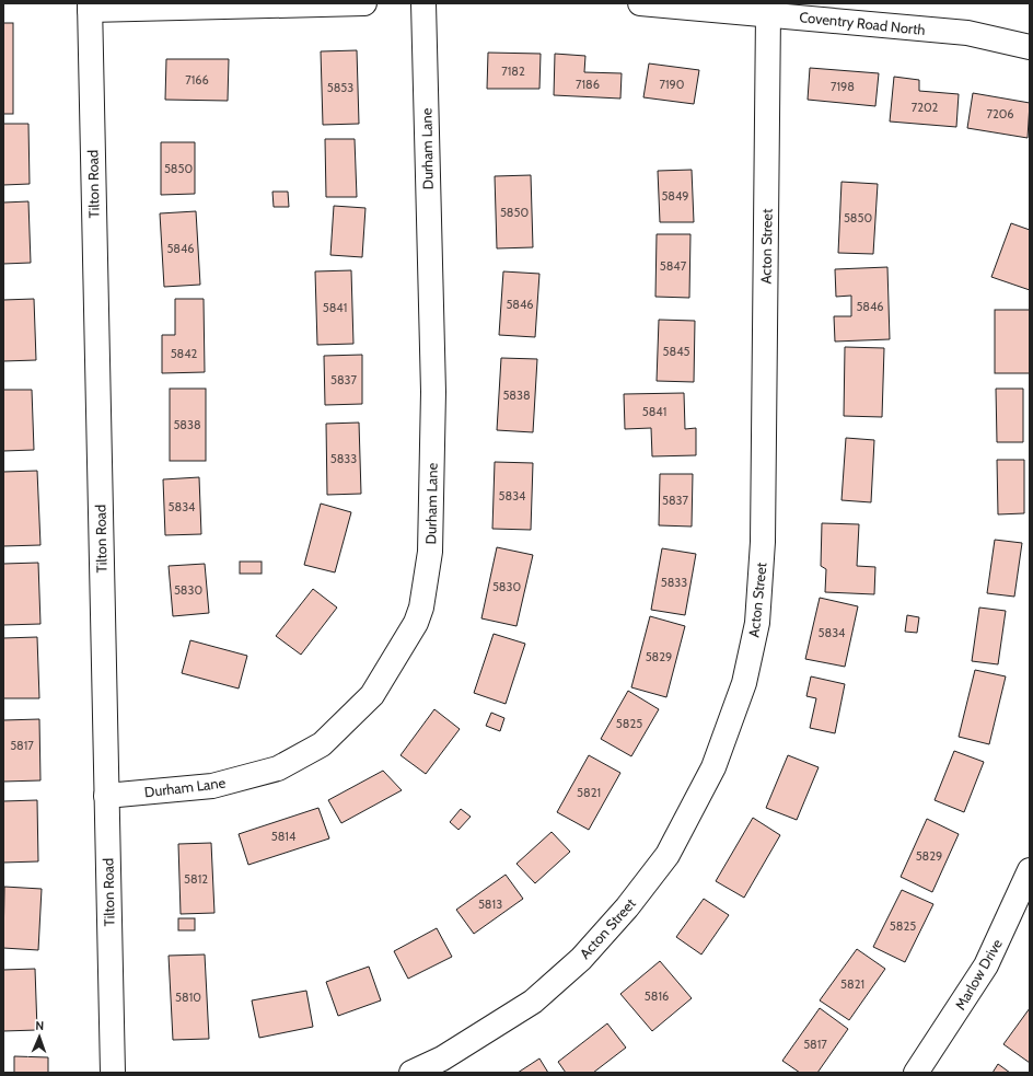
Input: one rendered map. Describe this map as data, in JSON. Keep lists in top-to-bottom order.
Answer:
{
  "streets": {
    "street": [
      "Coventry Road North",
      "Durham Lane",
      "Tilton Road",
      "Acton Street",
      "Marlow Drive"
    ]
  },
  "crossings": [
    ["Coventry Road North", "Acton Street"],
    ["Durham Lane", "Tilton Road"]
  ],
  "house_numbers": [
    "7182",
    "7166",
    "7186",
    "7190",
    "7198",
    "5853",
    "7202",
    "7206",
    "5850",
    "5849",
    "5850",
    "5850",
    "5846",
    "5847",
    "5846",
    "5846",
    "5841",
    "5845",
    "5842",
    "5837",
    "5838",
    "5841",
    "5838",
    "5833",
    "5834",
    "5837",
    "5834",
    "5833",
    "5830",
    "5830",
    "5834",
    "5829",
    "5825",
    "5817",
    "5821",
    "5814",
    "5829",
    "5812",
    "5813",
    "5825",
    "5821",
    "5816",
    "5810",
    "5817"
  ],
  "north": "top"
}
